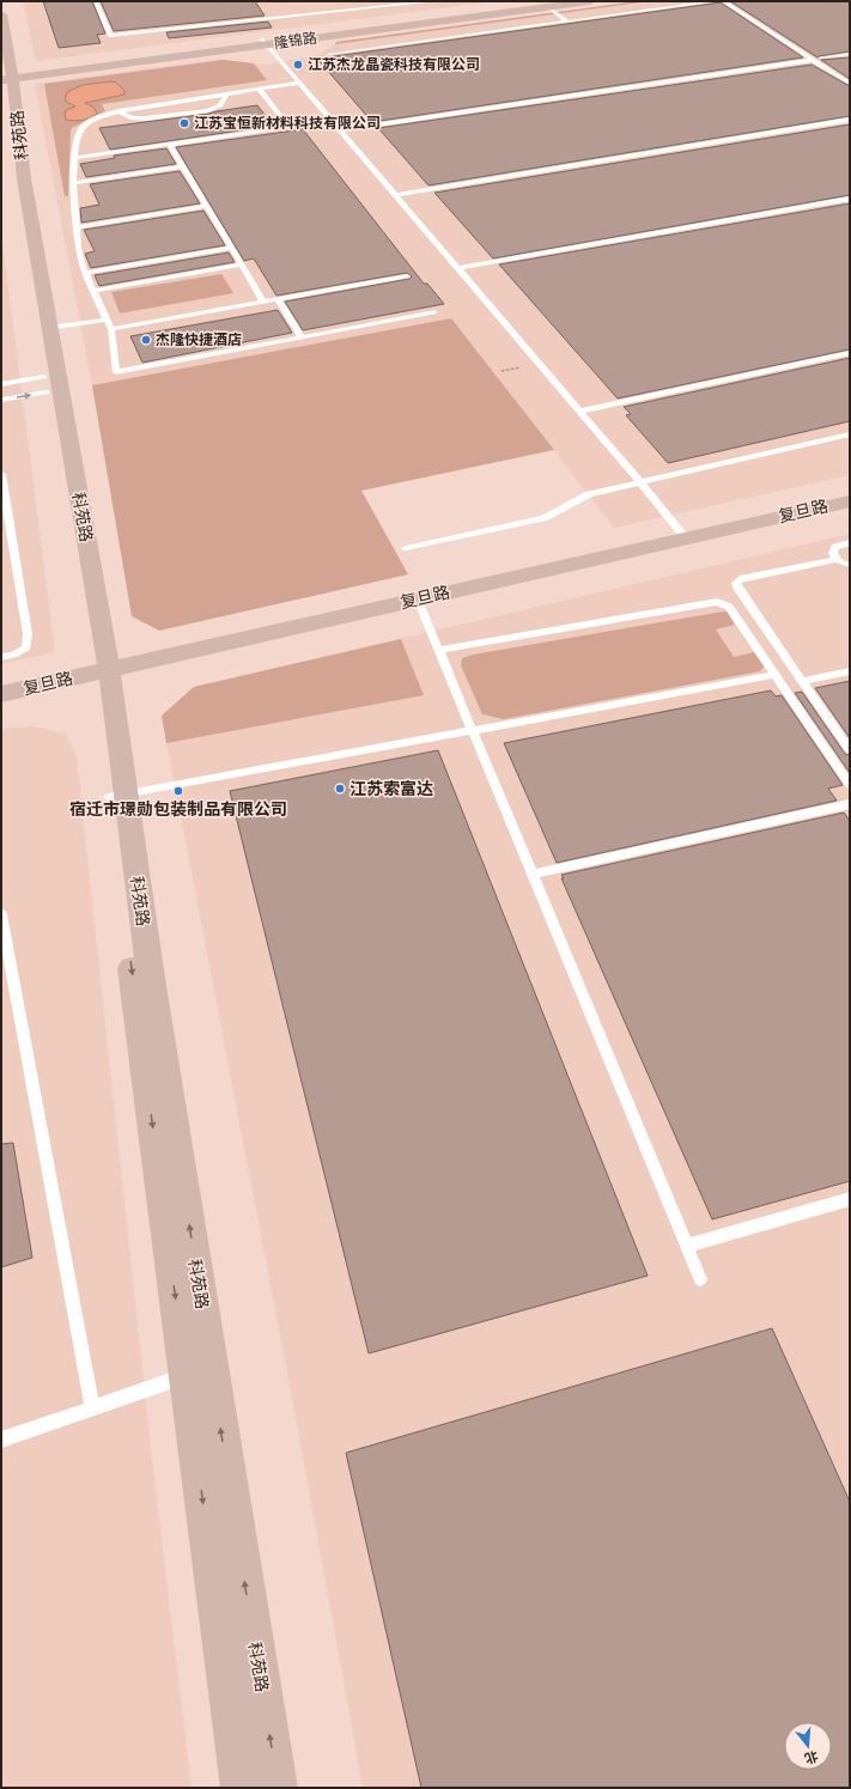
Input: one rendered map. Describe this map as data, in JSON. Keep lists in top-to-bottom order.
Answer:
{
  "streets": {
    "street": ["隆锦路", "科苑路", "复旦路"]
  },
  "crossings": [
    ["隆锦路", "科苑路"],
    ["科苑路", "复旦路"]
  ],
  "places": [
    "江苏杰龙晶瓷科技有限公司",
    "江苏宝恒新材料科技有限公司",
    "杰隆快捷酒店",
    "江苏索富达",
    "宿迁市璟勋包装制品有限公司"
  ],
  "north": "bottom"
}
